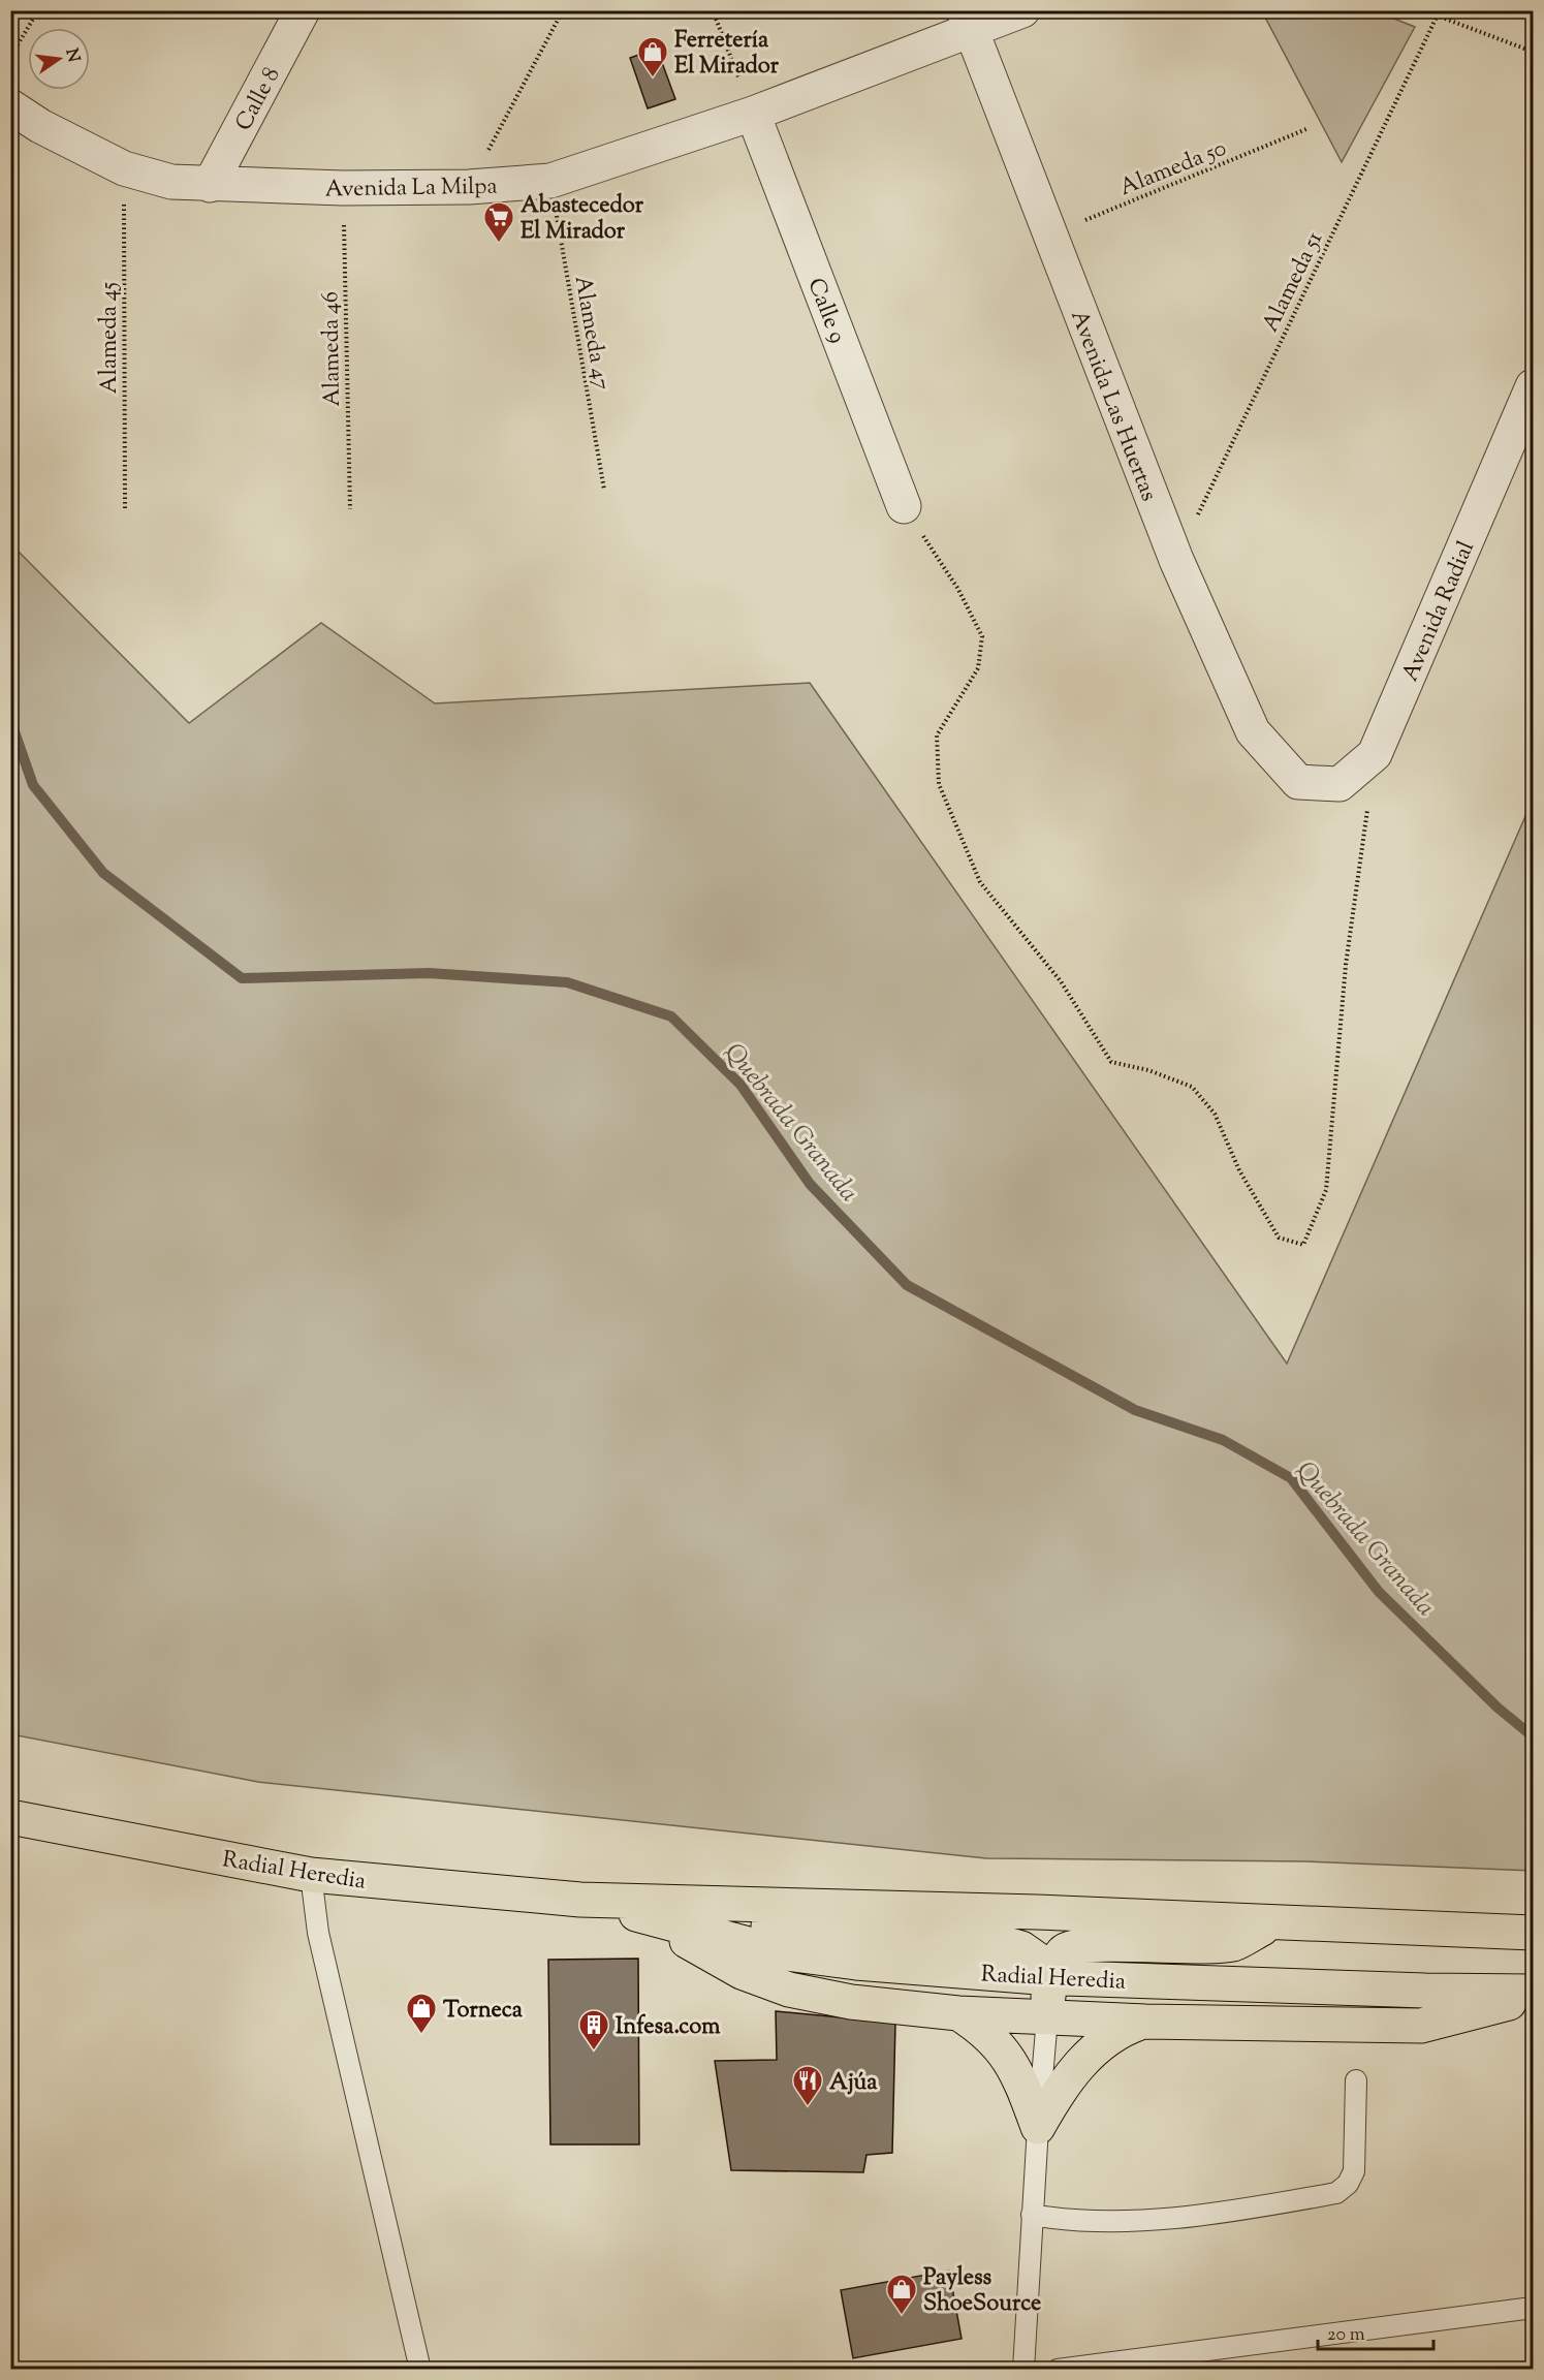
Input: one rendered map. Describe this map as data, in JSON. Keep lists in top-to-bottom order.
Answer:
{
  "streets": {
    "main road": ["Radial Heredia"],
    "street": [
      "Calle 8",
      "Avenida La Milpa",
      "Calle 9",
      "Avenida Las Huertas",
      "Avenida Radial"
    ],
    "path": [
      "Alameda 50",
      "Alameda 51",
      "Alameda 47",
      "Alameda 45",
      "Alameda 46"
    ]
  },
  "crossings": [
    ["Calle 8", "Avenida La Milpa"],
    ["Alameda 50", "Avenida Las Huertas"],
    ["Avenida La Milpa", "Calle 9"],
    ["Avenida La Milpa", "Alameda 47"],
    ["Avenida La Milpa", "Alameda 45"],
    ["Avenida La Milpa", "Alameda 46"],
    ["Avenida La Milpa", "Avenida Las Huertas"],
    ["Alameda 51", "Avenida Las Huertas"],
    ["Avenida Las Huertas", "Avenida Radial"]
  ],
  "water": ["Quebrada Granada"],
  "places": {
    "shop": ["Ferretería El Mirador", "Torneca", "Payless ShoeSource"],
    "supermarket": ["Abastecedor El Mirador"],
    "building": ["Infesa.com"],
    "restaurant": ["Ajúa"]
  },
  "scale_bar": "20 m",
  "north": "right"
}
